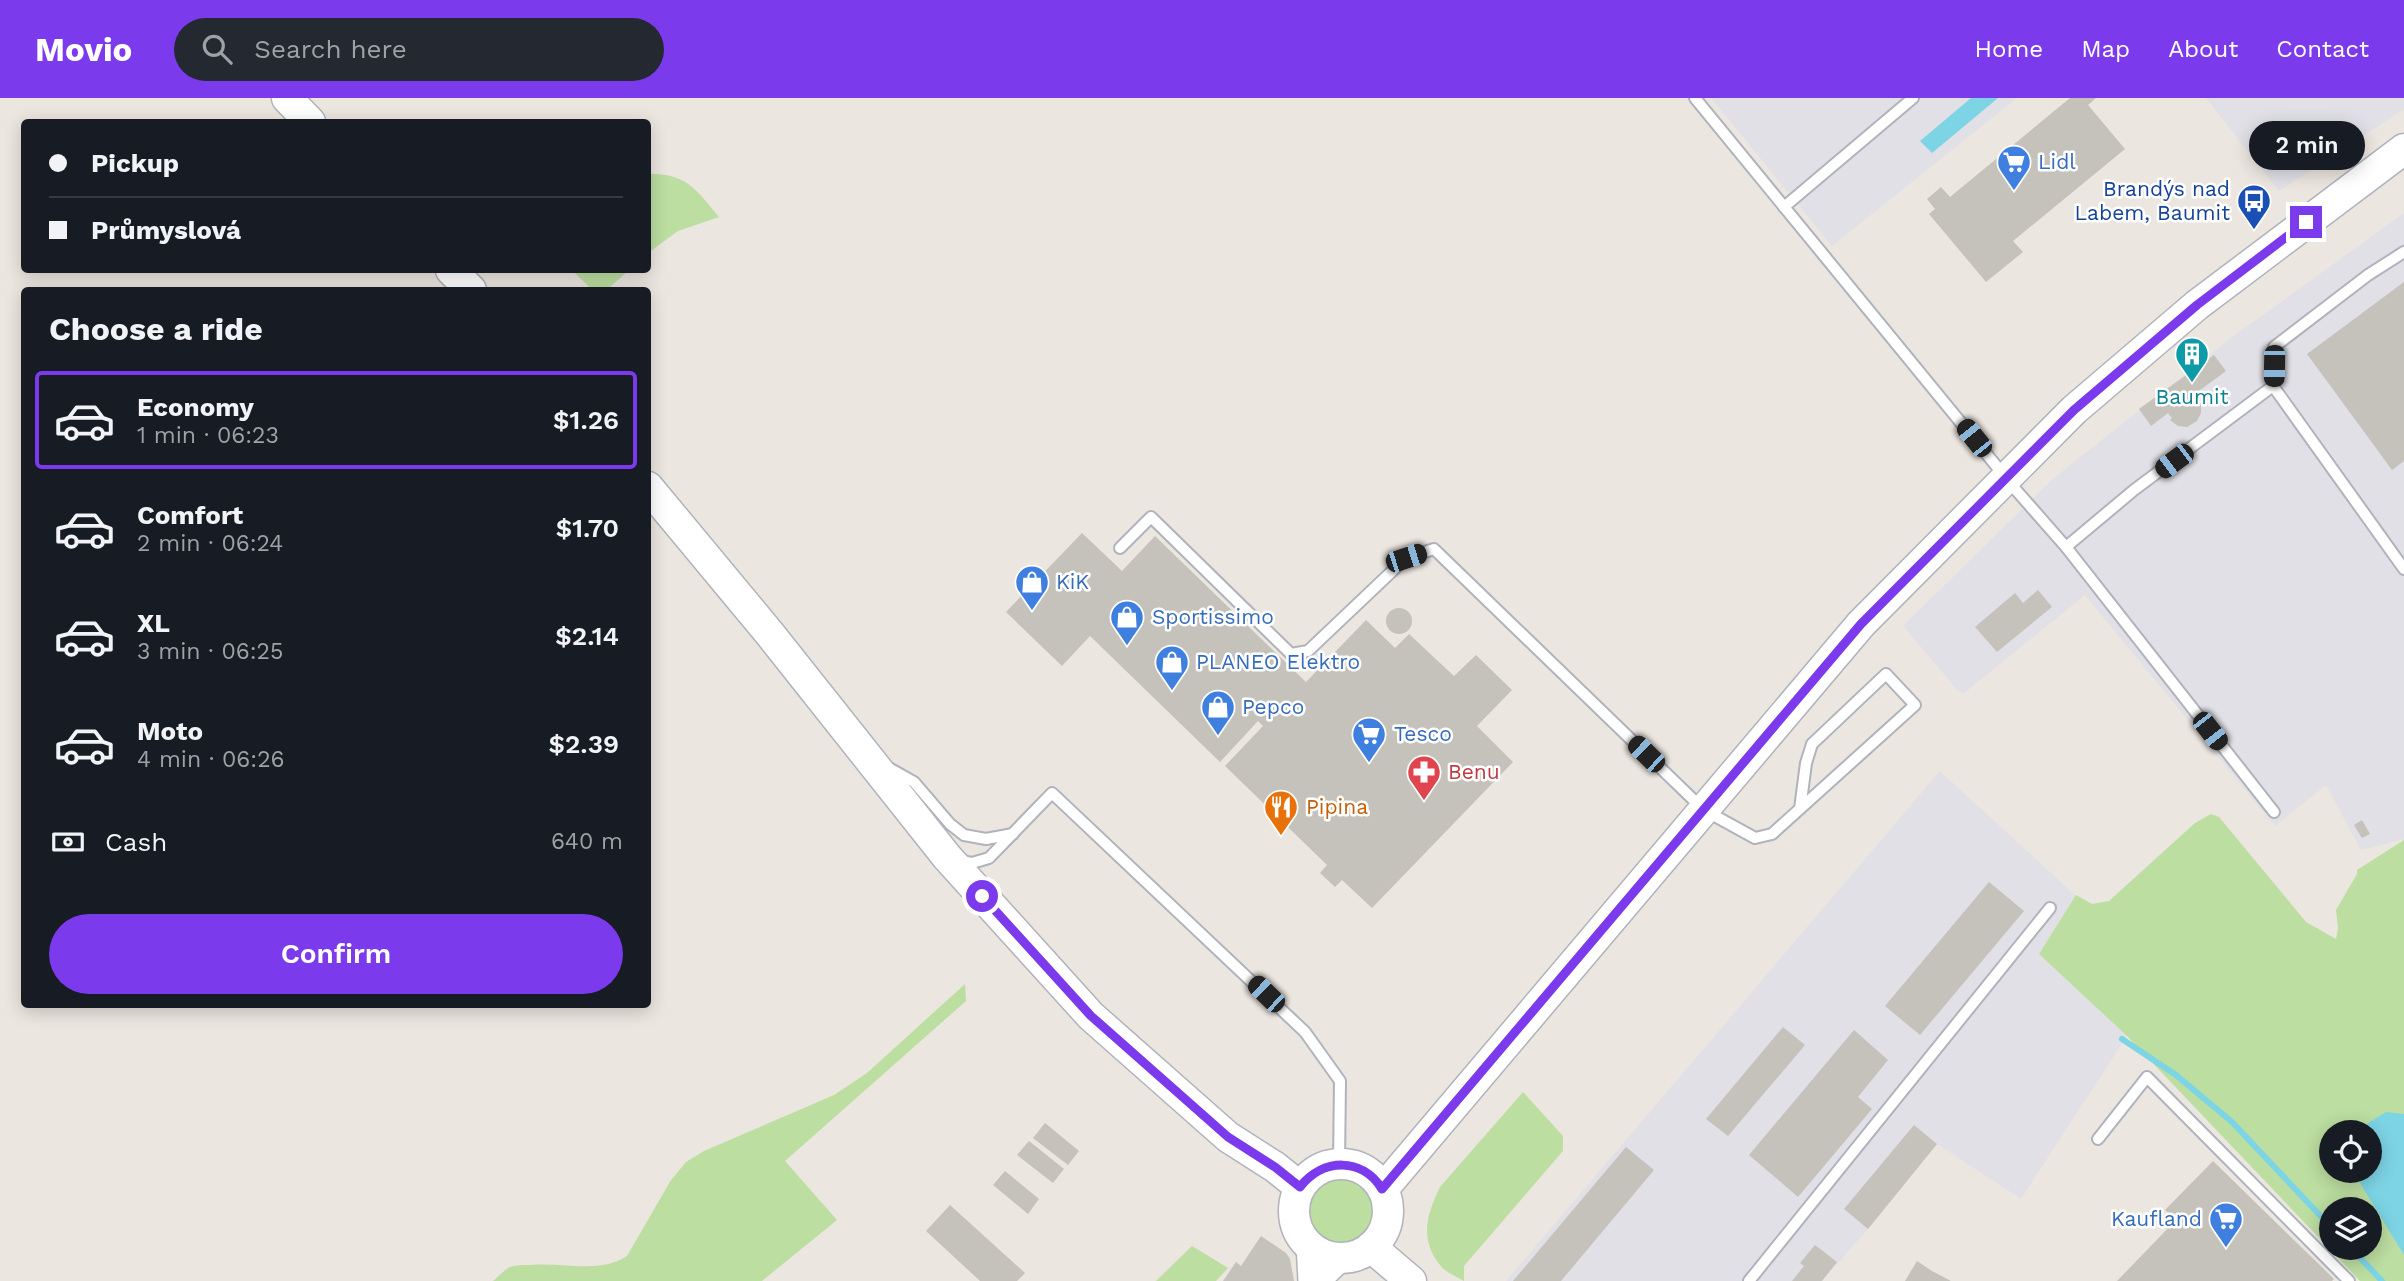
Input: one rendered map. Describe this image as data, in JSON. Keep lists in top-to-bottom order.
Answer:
{
  "places": {
    "supermarket": ["Lidl", "Tesco", "Kaufland"],
    "bus stop": ["Brandýs nad Labem, Baumit"],
    "building": ["Baumit"],
    "shop": [
      "KiK",
      "Sportissimo",
      "PLANEO Elektro",
      "Pepco"
    ],
    "pharmacy": ["Benu"],
    "restaurant": ["Pipina"]
  },
  "page": {
    "header": "Movio",
    "search": "Search here",
    "nav": [
      "Home",
      "Map",
      "About",
      "Contact"
    ],
    "banner": ["Pickup", "Průmyslová"],
    "bubble": "2 min",
    "heading": "Choose a ride",
    "list": [
      {
        "name": "Economy",
        "note": "1 min · 06:23",
        "value": "$1.26"
      },
      {
        "name": "Comfort",
        "note": "2 min · 06:24",
        "value": "$1.70"
      },
      {
        "name": "XL",
        "note": "3 min · 06:25",
        "value": "$2.14"
      },
      {
        "name": "Moto",
        "note": "4 min · 06:26",
        "value": "$2.39"
      }
    ],
    "pay": ["Cash", "640 m"],
    "buttons": "Confirm"
  }
}
